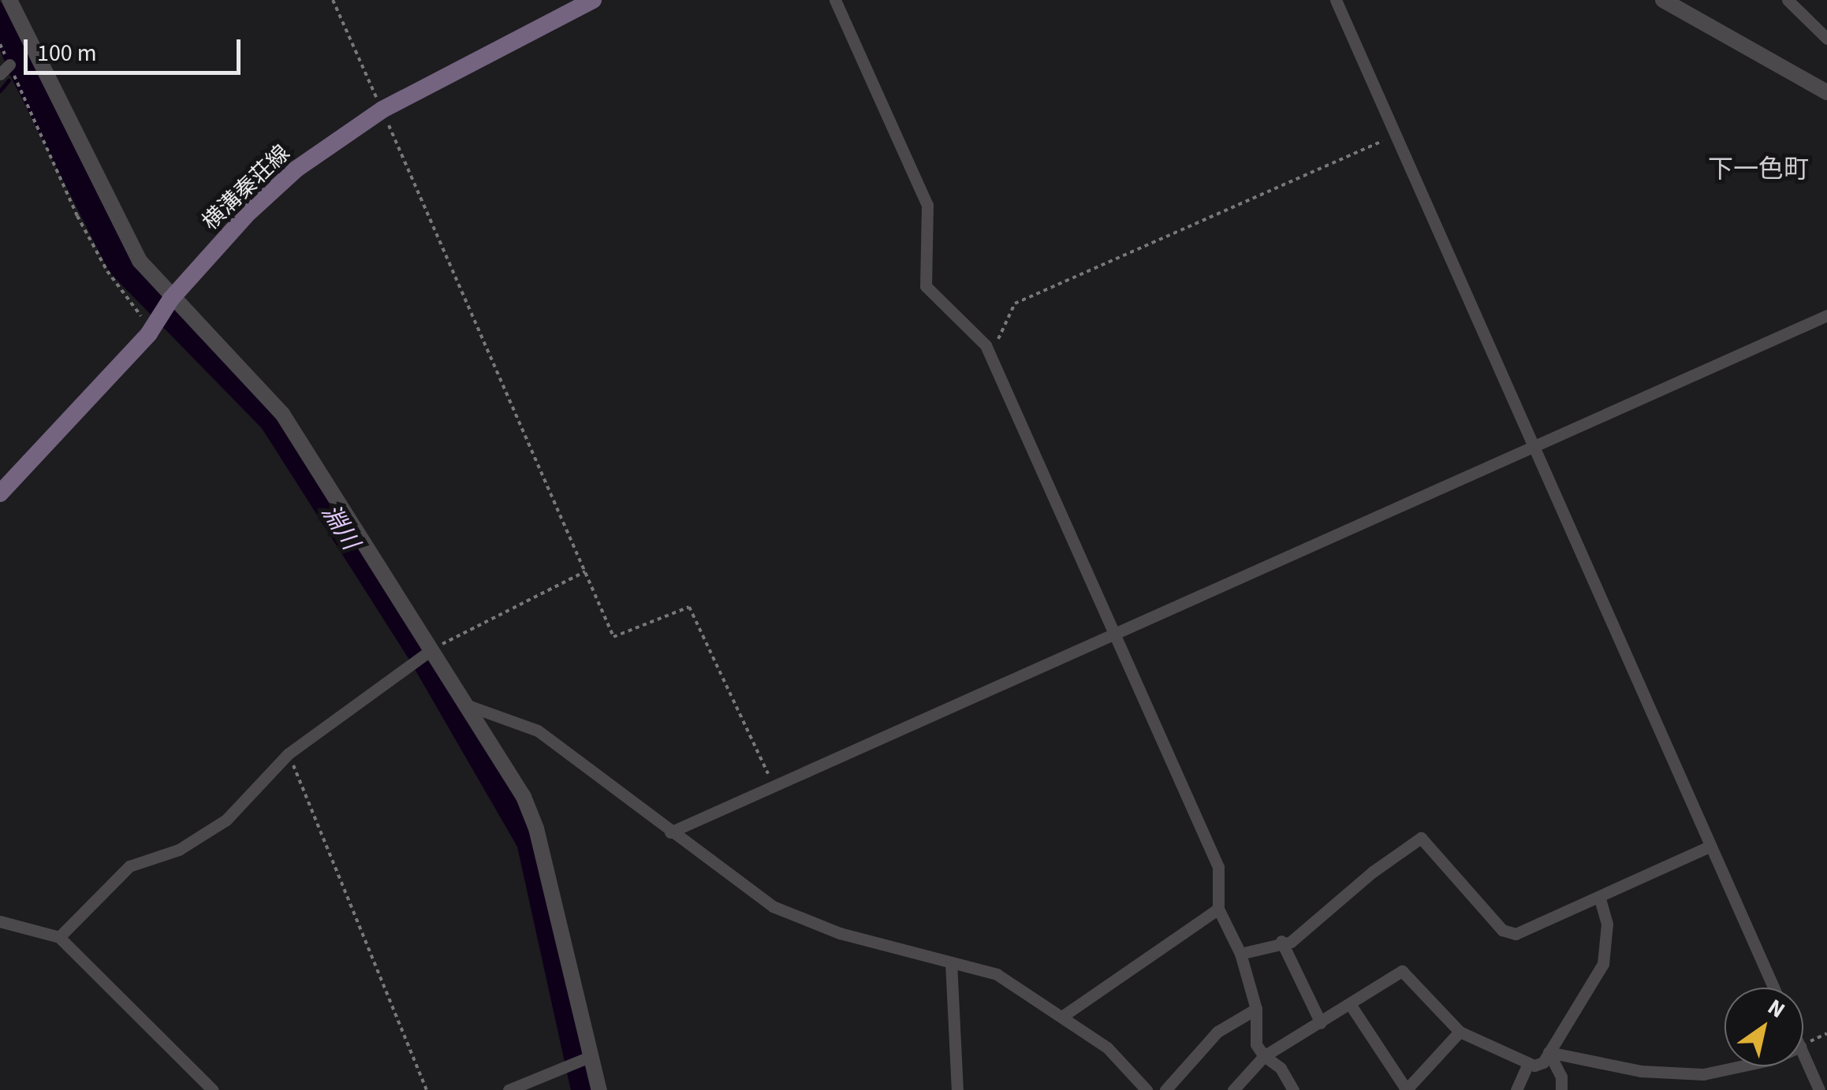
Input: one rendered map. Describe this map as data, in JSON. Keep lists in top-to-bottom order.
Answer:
{
  "streets": {
    "main road": ["横溝秦荘線"]
  },
  "districts": ["下一色町"],
  "water": ["淵川"],
  "scale_bar": "100 m",
  "north": "top right"
}
